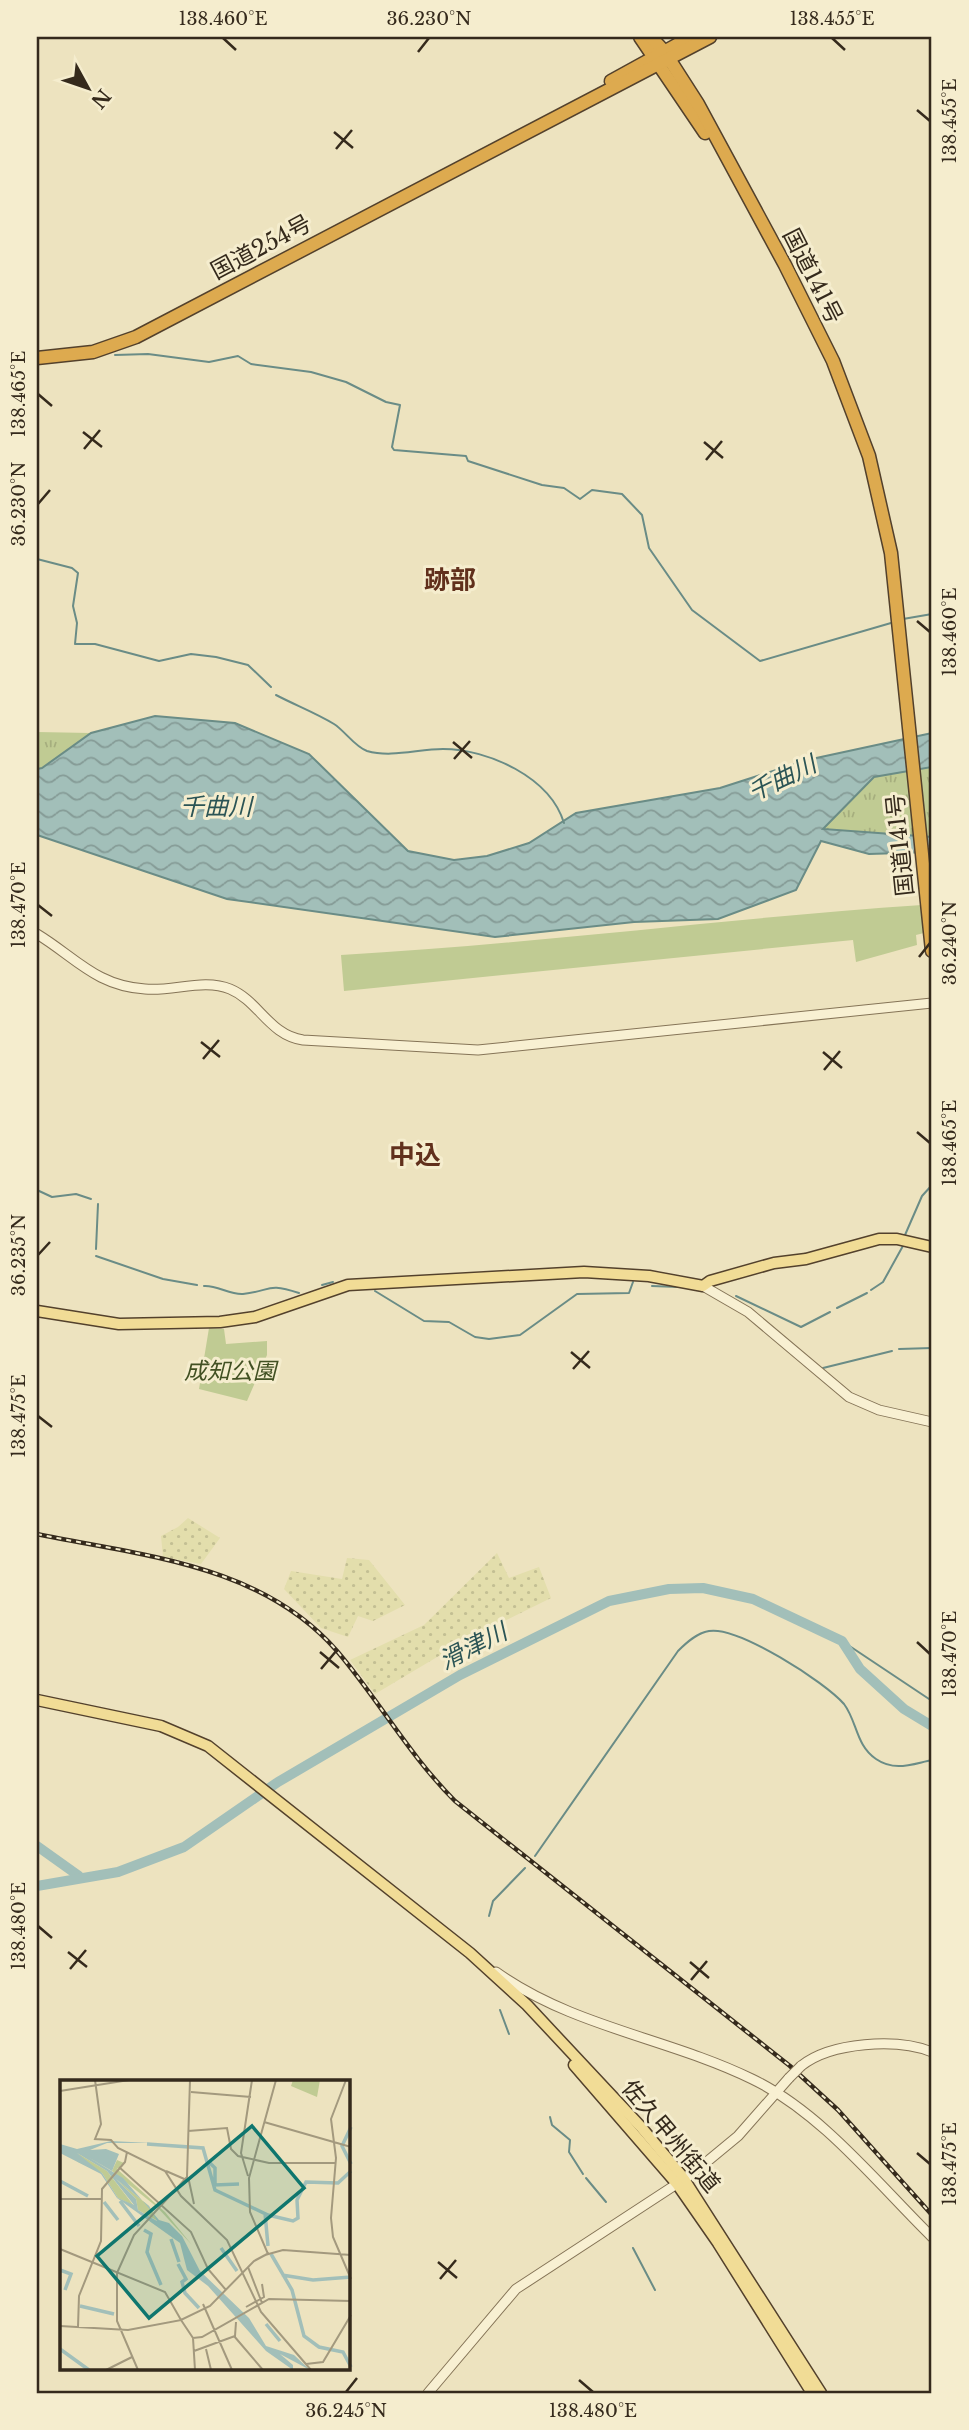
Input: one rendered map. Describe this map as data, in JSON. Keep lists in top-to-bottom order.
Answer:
{
  "streets": {
    "highway": ["国道254号", "国道141号"],
    "main road": ["佐久甲州街道"]
  },
  "crossings": [
    ["国道254号", "国道141号"]
  ],
  "districts": ["跡部", "中込"],
  "water": ["千曲川", "滑津川"],
  "parks": ["成知公園"],
  "north": "bottom right",
  "coordinates": [
    "138.460°E",
    "36.230°N",
    "138.455°E",
    "138.465°E",
    "138.470°E",
    "36.240°N",
    "36.235°N",
    "138.475°E",
    "138.480°E",
    "36.245°N"
  ]
}
